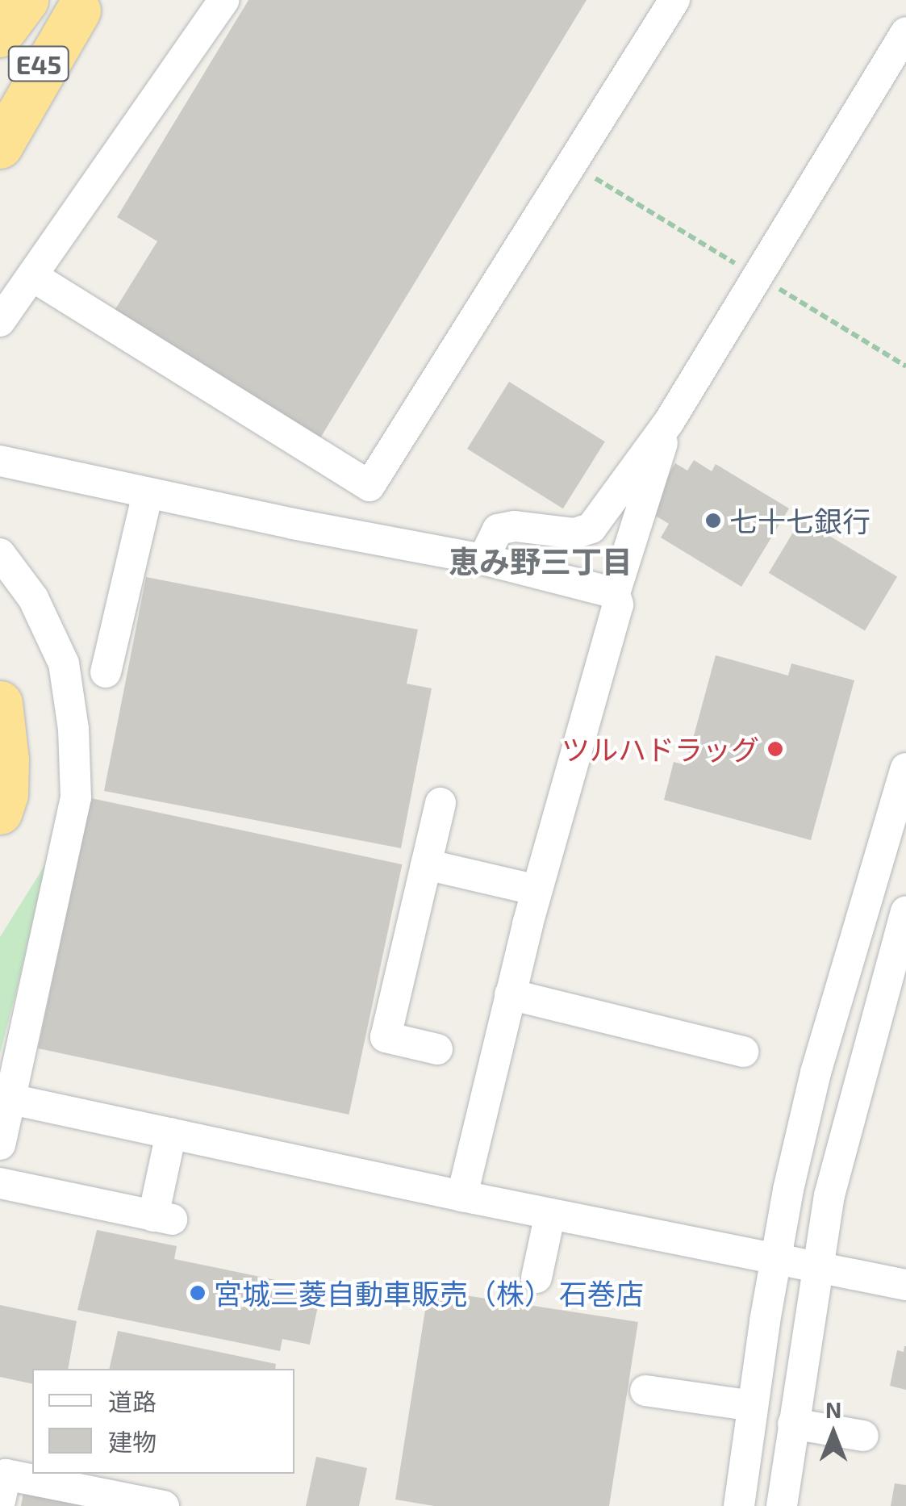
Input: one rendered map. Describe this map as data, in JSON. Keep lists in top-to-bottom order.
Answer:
{
  "streets": {
    "highway": ["E45"]
  },
  "districts": ["恵み野三丁目"],
  "places": ["七十七銀行", "ツルハドラッグ", "宮城三菱自動車販売（株） 石巻店"],
  "legend": ["道路", "建物"],
  "north": "top"
}
